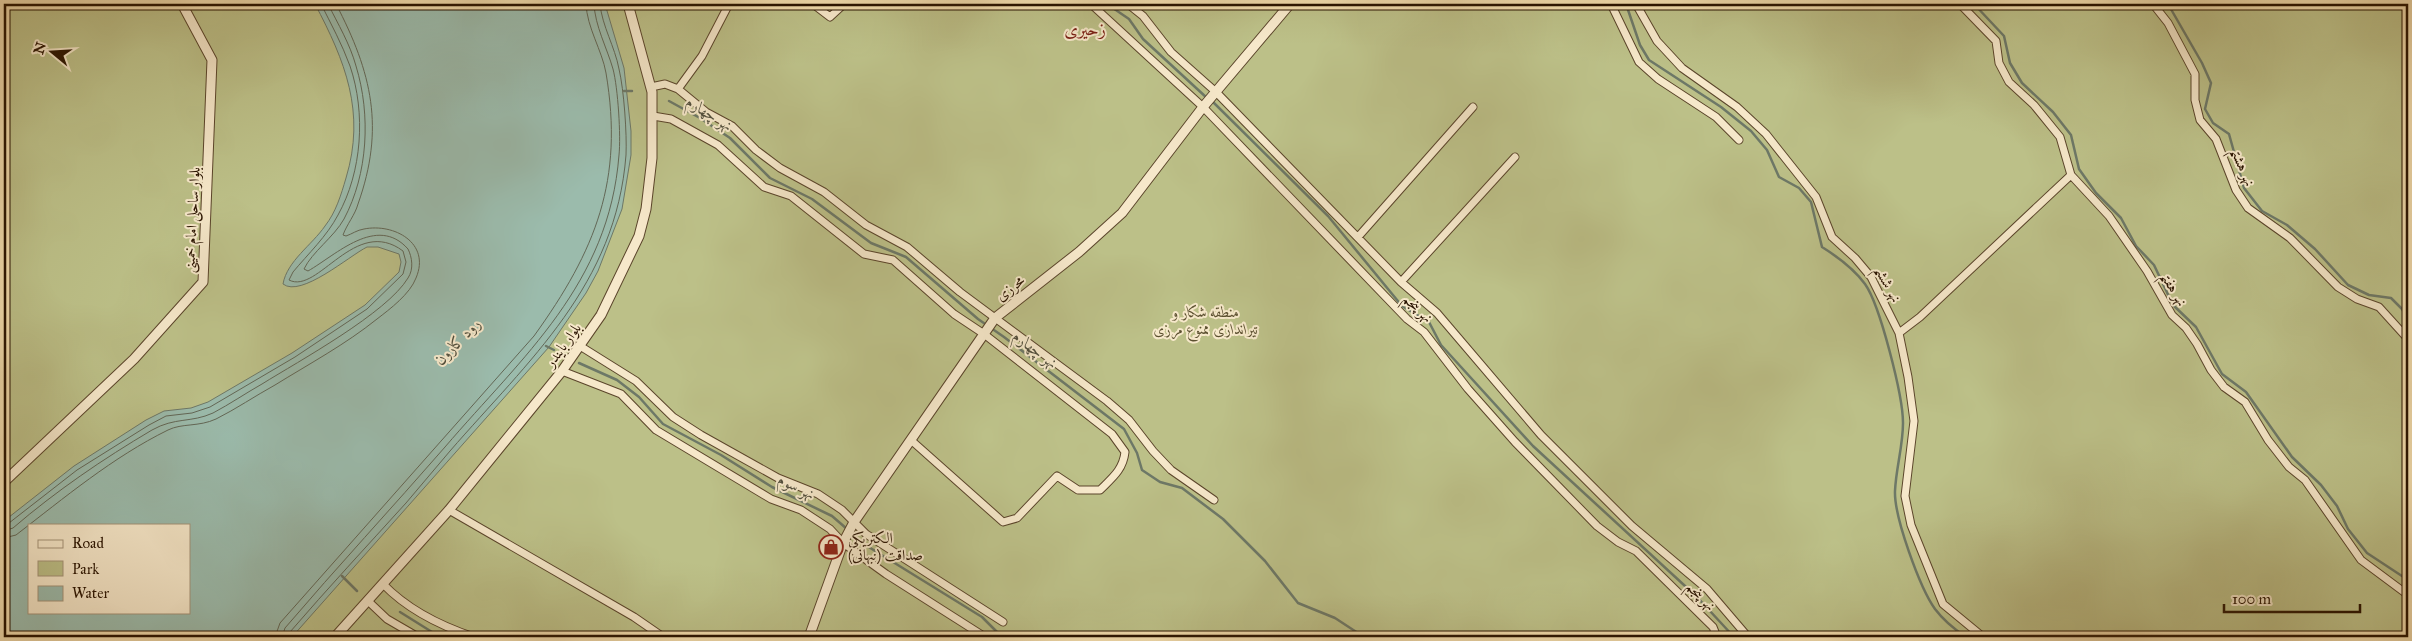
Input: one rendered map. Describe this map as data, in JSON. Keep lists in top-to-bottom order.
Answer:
{
  "streets": {
    "street": [
      "نهر هشتم",
      "بلوار ساحلی امام خمینی",
      "نهر ششم",
      "محرزی",
      "نهر هفتم",
      "نهر پنجم",
      "بلوار بایندر"
    ]
  },
  "crossings": [
    ["محرزی", "نهر پنجم"]
  ],
  "districts": ["زحیری"],
  "water": ["نهر چهارم", "رود کارون", "نهر سوم"],
  "parks": ["منطقه شکار و تیراندازی ممنوع مرزی"],
  "places": {
    "shop": ["الکتریکی صداقت (نبهانی)"]
  },
  "legend": ["Road", "Park", "Water"],
  "scale_bar": "100 m",
  "north": "left"
}
